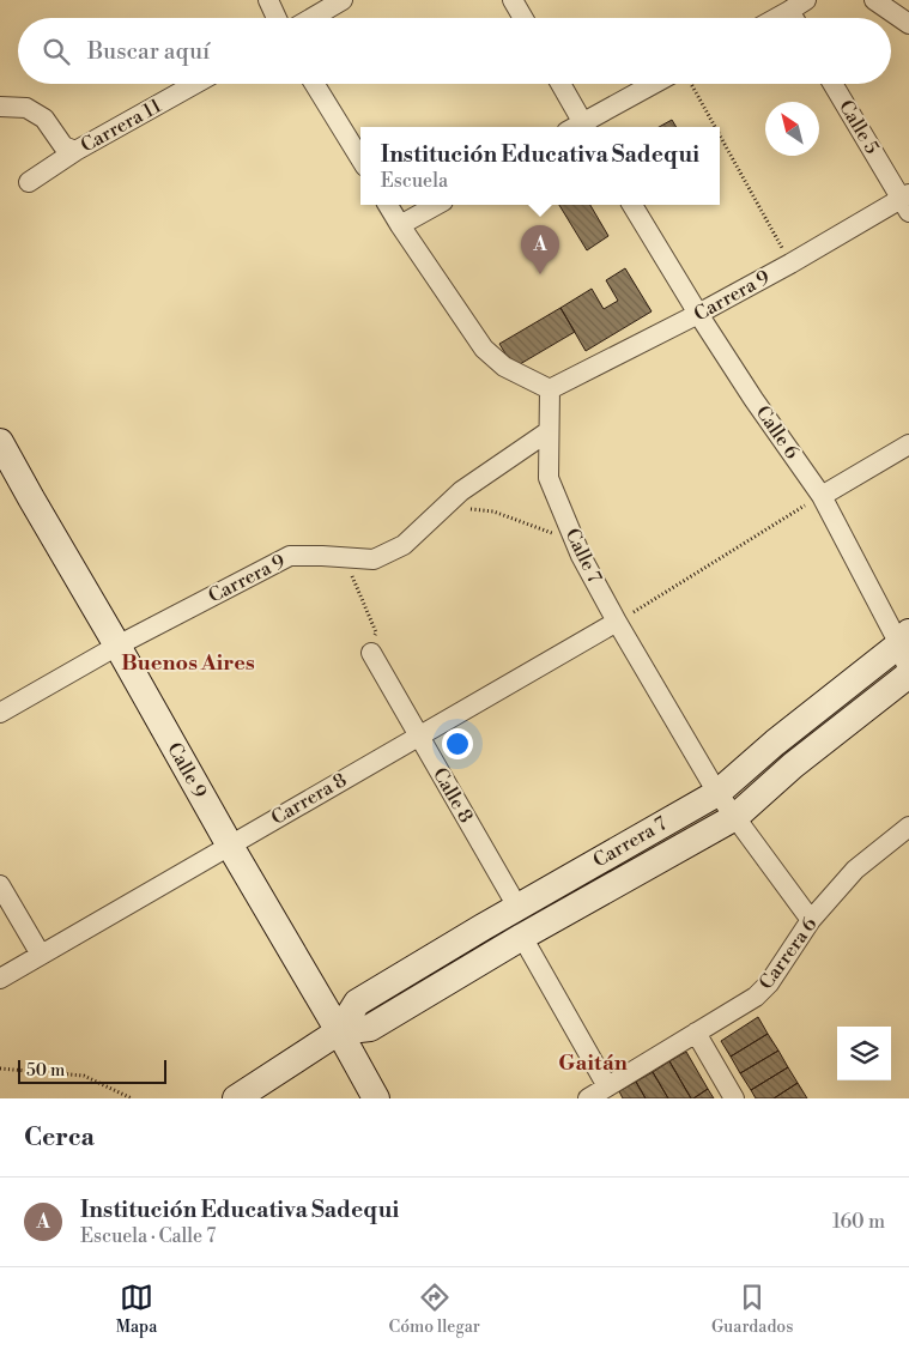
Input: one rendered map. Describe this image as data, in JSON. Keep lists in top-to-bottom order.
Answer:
{
  "streets": {
    "main road": ["Calle 9", "Carrera 7"],
    "street": [
      "Carrera 11",
      "Calle 5",
      "Carrera 9",
      "Calle 6",
      "Calle 7",
      "Calle 8",
      "Carrera 8",
      "Carrera 6"
    ]
  },
  "crossings": [
    ["Calle 5", "Carrera 9"],
    ["Carrera 9", "Calle 6"],
    ["Carrera 9", "Calle 7"],
    ["Carrera 9", "Calle 9"],
    ["Calle 6", "Carrera 7"],
    ["Calle 7", "Carrera 8"],
    ["Calle 7", "Carrera 7"],
    ["Calle 7", "Carrera 6"],
    ["Calle 9", "Carrera 8"],
    ["Calle 9", "Carrera 7"],
    ["Calle 8", "Carrera 8"],
    ["Calle 8", "Carrera 7"]
  ],
  "districts": ["Buenos Aires", "Gaitán"],
  "scale_bar": "50 m",
  "north": "top left",
  "page": {
    "search": "Buscar aquí",
    "popup": ["Institución Educativa Sadequi", "Escuela"],
    "pins": "A",
    "scale": "50 m",
    "heading": "Cerca",
    "list": [
      {
        "mark": "A",
        "name": "Institución Educativa Sadequi",
        "note": "Escuela · Calle 7",
        "value": "160 m"
      }
    ],
    "nav": ["Mapa", "Cómo llegar", "Guardados"]
  }
}
